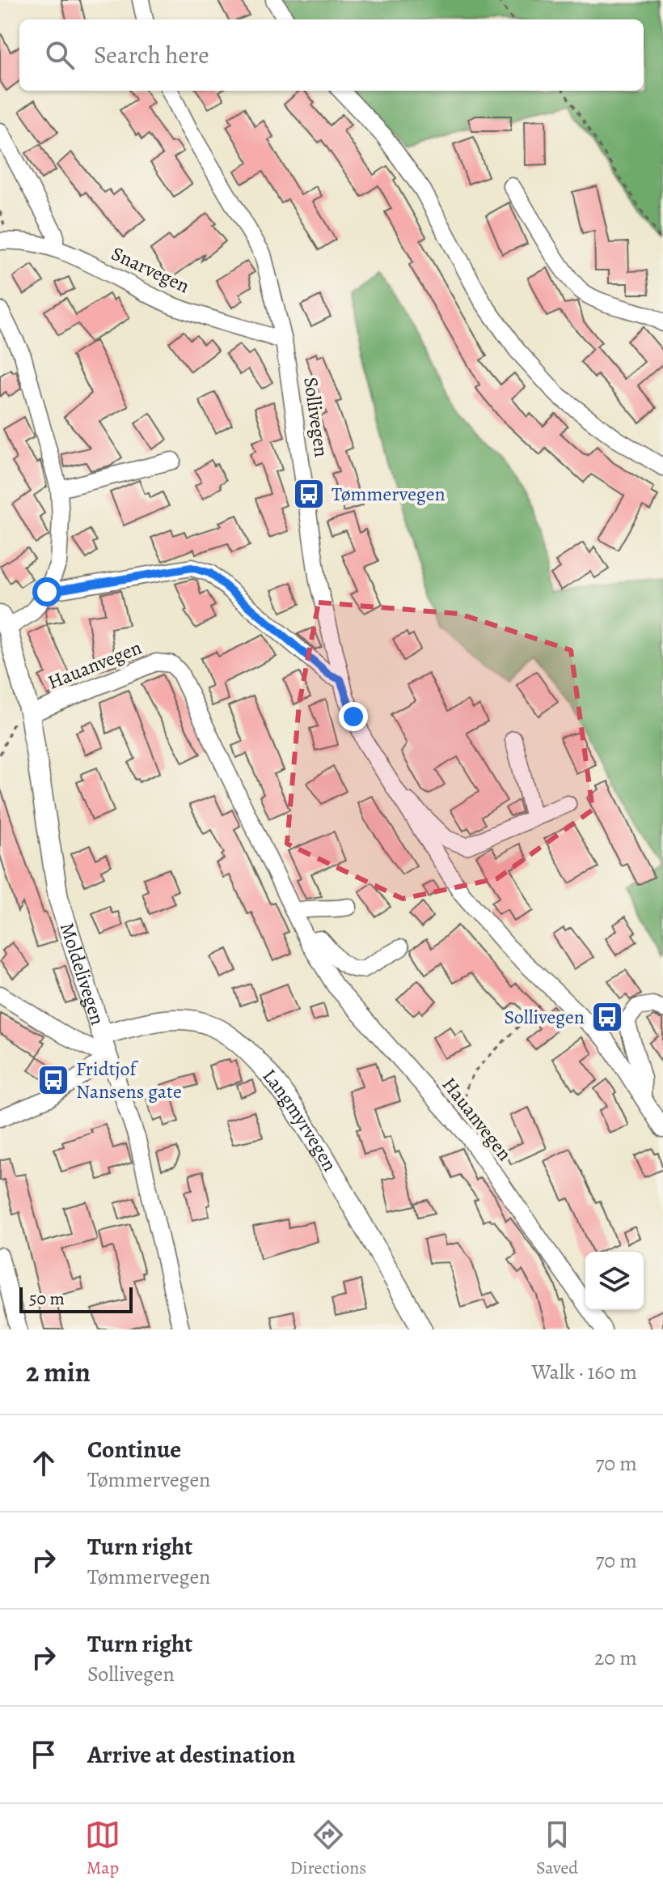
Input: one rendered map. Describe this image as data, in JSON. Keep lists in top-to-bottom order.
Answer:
{
  "streets": {
    "main road": ["Moldelivegen", "Langmyrvegen"],
    "street": ["Snarvegen", "Sollivegen", "Hauanvegen"]
  },
  "crossings": [
    ["Snarvegen", "Sollivegen"],
    ["Hauanvegen", "Moldelivegen"],
    ["Moldelivegen", "Langmyrvegen"]
  ],
  "places": {
    "bus stop": ["Tømmervegen", "Sollivegen", "Fridtjof Nansens gate"]
  },
  "scale_bar": "50 m",
  "page": {
    "search": "Search here",
    "scale": "50 m",
    "heading": ["2 min", "Walk · 160 m"],
    "list": [
      ["Continue", "Tømmervegen", "70 m"],
      ["Turn right", "Tømmervegen", "70 m"],
      ["Turn right", "Sollivegen", "20 m"],
      "Arrive at destination"
    ],
    "nav": ["Map", "Directions", "Saved"]
  }
}
